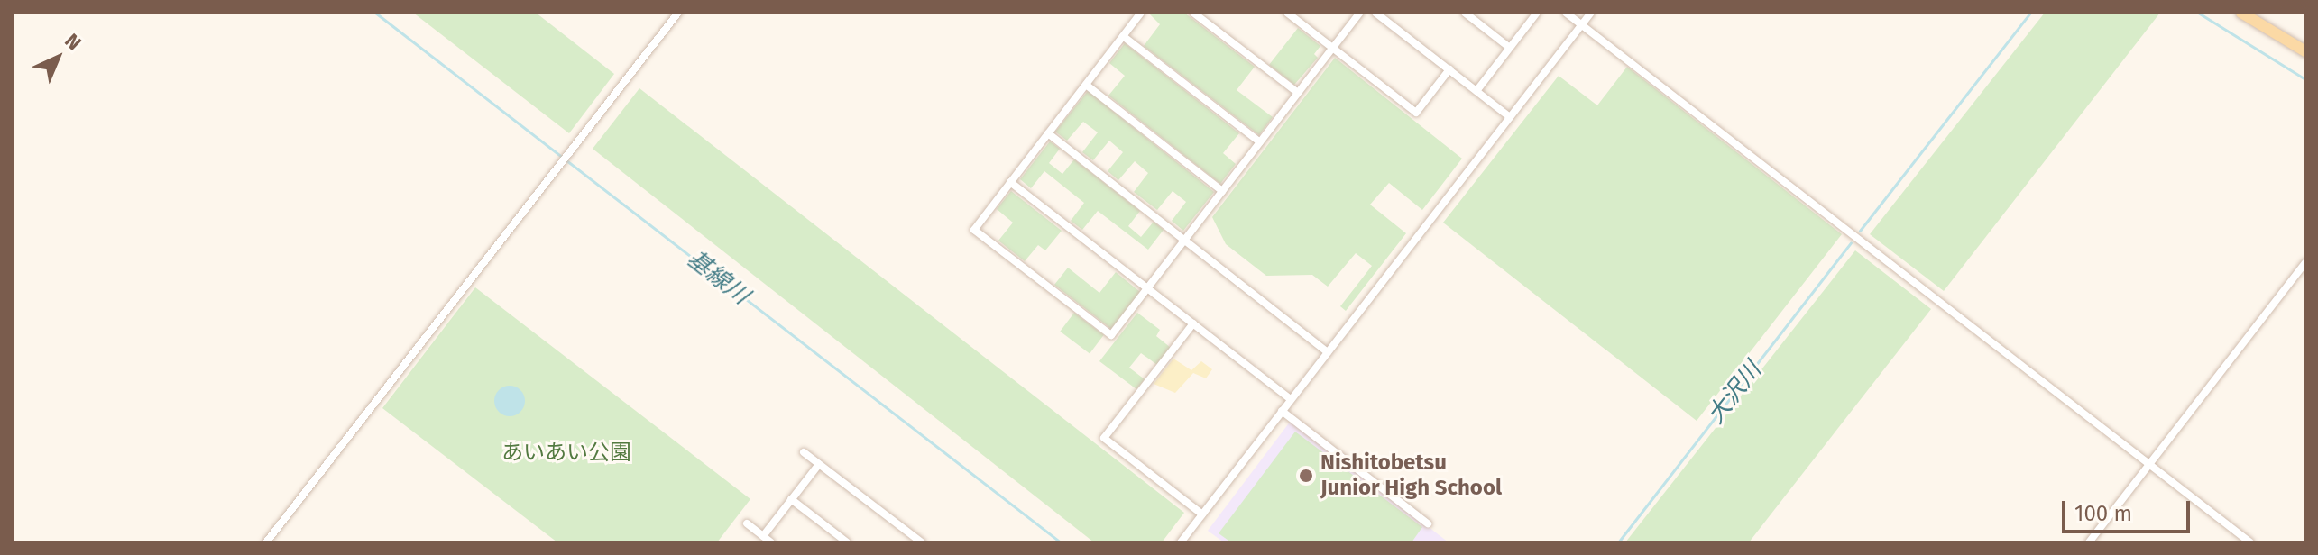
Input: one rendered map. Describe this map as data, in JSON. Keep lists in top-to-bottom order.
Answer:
{
  "water": ["基線川", "大沢川"],
  "parks": ["あいあい公園"],
  "places": ["Nishitobetsu Junior High School"],
  "scale_bar": "100 m",
  "north": "top right"
}
